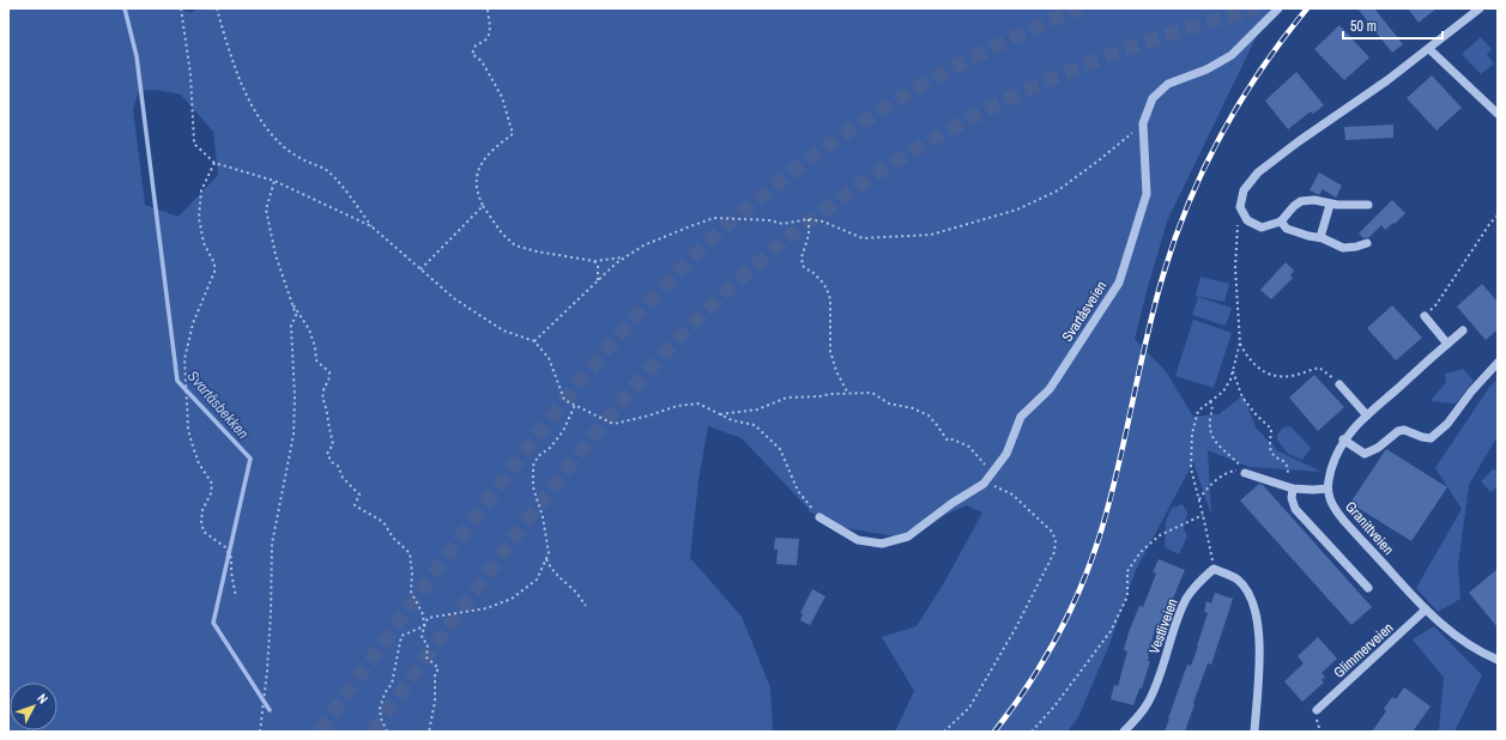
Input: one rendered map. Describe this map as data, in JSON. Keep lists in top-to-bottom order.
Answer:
{
  "streets": {
    "street": [
      "Svartåsveien",
      "Granittveien",
      "Vestliveien",
      "Glimmerveien"
    ]
  },
  "crossings": [
    ["Granittveien", "Glimmerveien"]
  ],
  "water": ["Svartåsbekken"],
  "scale_bar": "50 m",
  "north": "top right"
}
